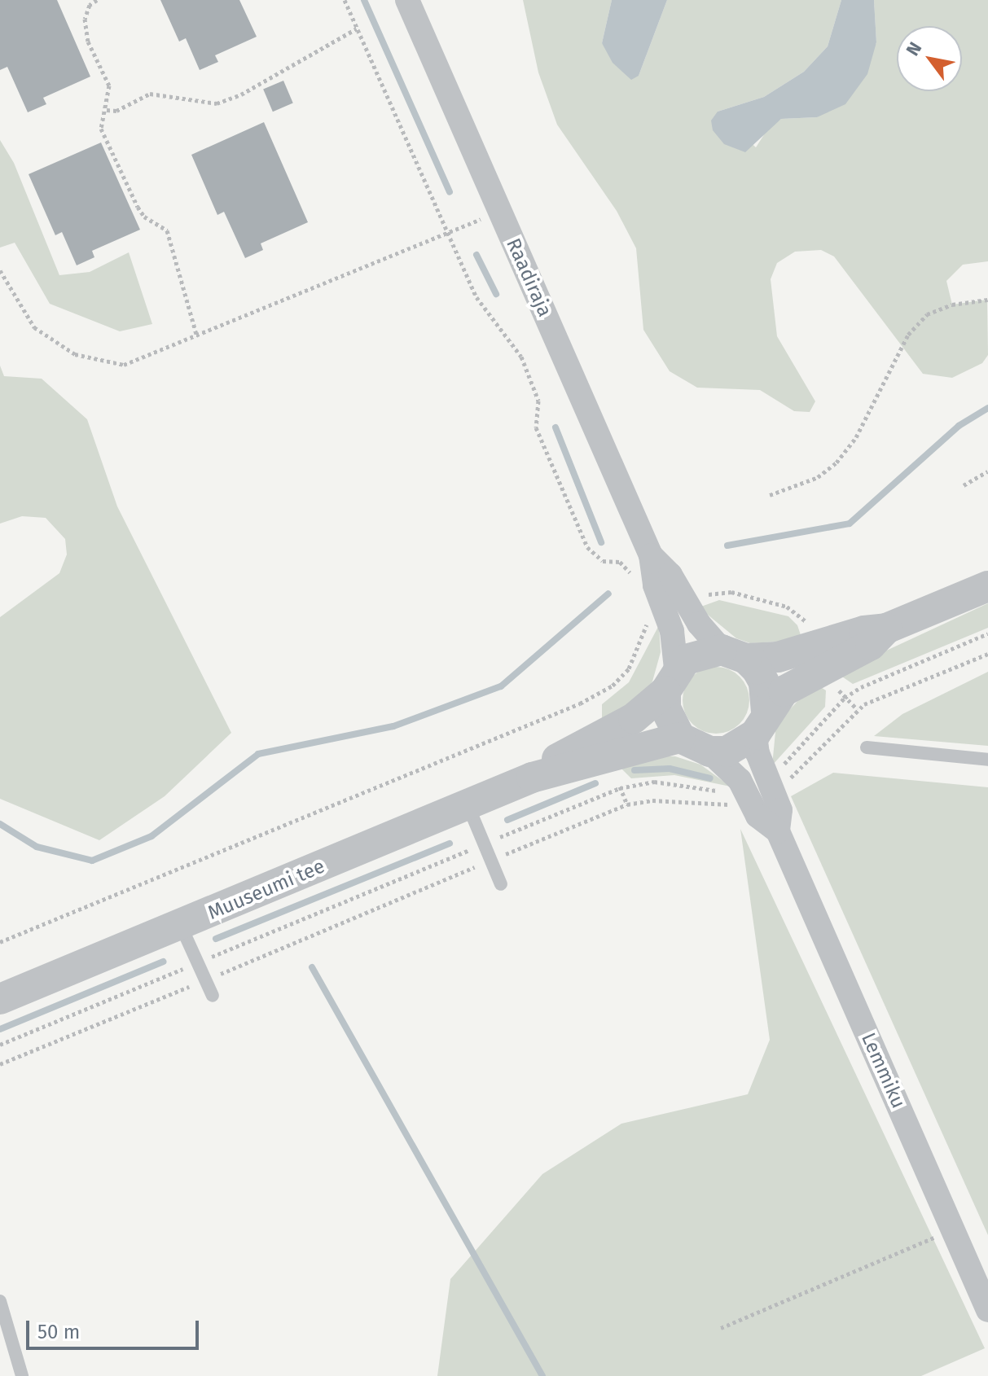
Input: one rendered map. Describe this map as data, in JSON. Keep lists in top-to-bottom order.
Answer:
{
  "streets": {
    "street": ["Raadiraja", "Muuseumi tee", "Lemmiku"]
  },
  "crossings": [
    ["Raadiraja", "Muuseumi tee"],
    ["Raadiraja", "Lemmiku"],
    ["Muuseumi tee", "Lemmiku"]
  ],
  "scale_bar": "50 m",
  "north": "top left"
}
